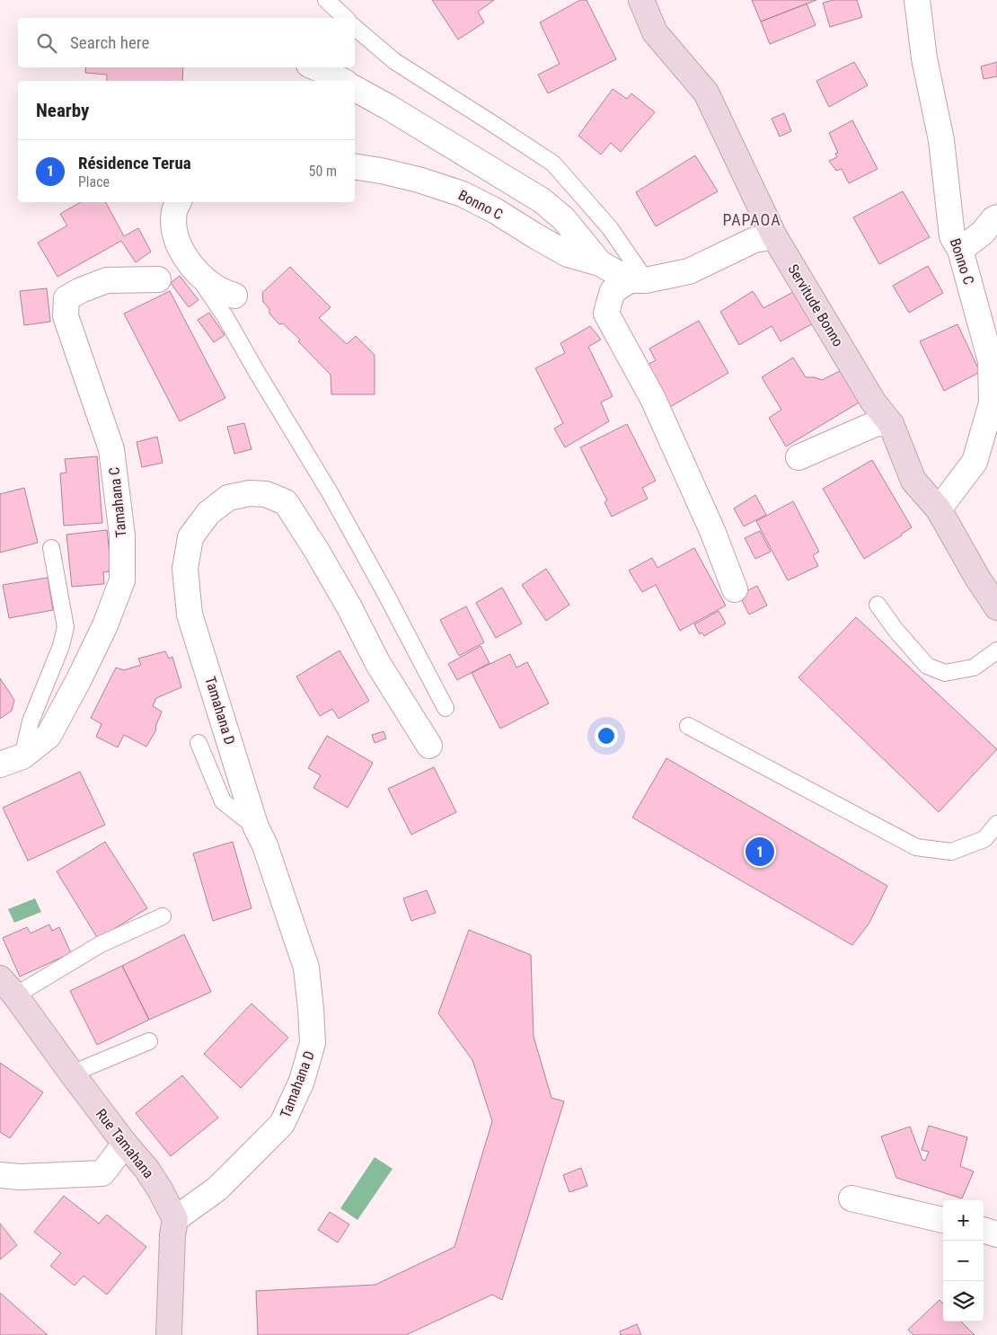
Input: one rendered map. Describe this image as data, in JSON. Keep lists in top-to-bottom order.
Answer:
{
  "streets": {
    "street": [
      "Bonno C",
      "Servitude Bonno",
      "Tamahana C",
      "Tamahana D",
      "Rue Tamahana"
    ]
  },
  "crossings": [
    ["Bonno C", "Servitude Bonno"],
    ["Tamahana D", "Rue Tamahana"]
  ],
  "districts": ["PAPAOA"],
  "page": {
    "search": "Search here",
    "heading": "Nearby",
    "list": [
      {
        "mark": "1",
        "name": "Résidence Terua",
        "note": "Place",
        "value": "50 m"
      }
    ],
    "pins": "1",
    "map_buttons": ["+", "−"]
  }
}
